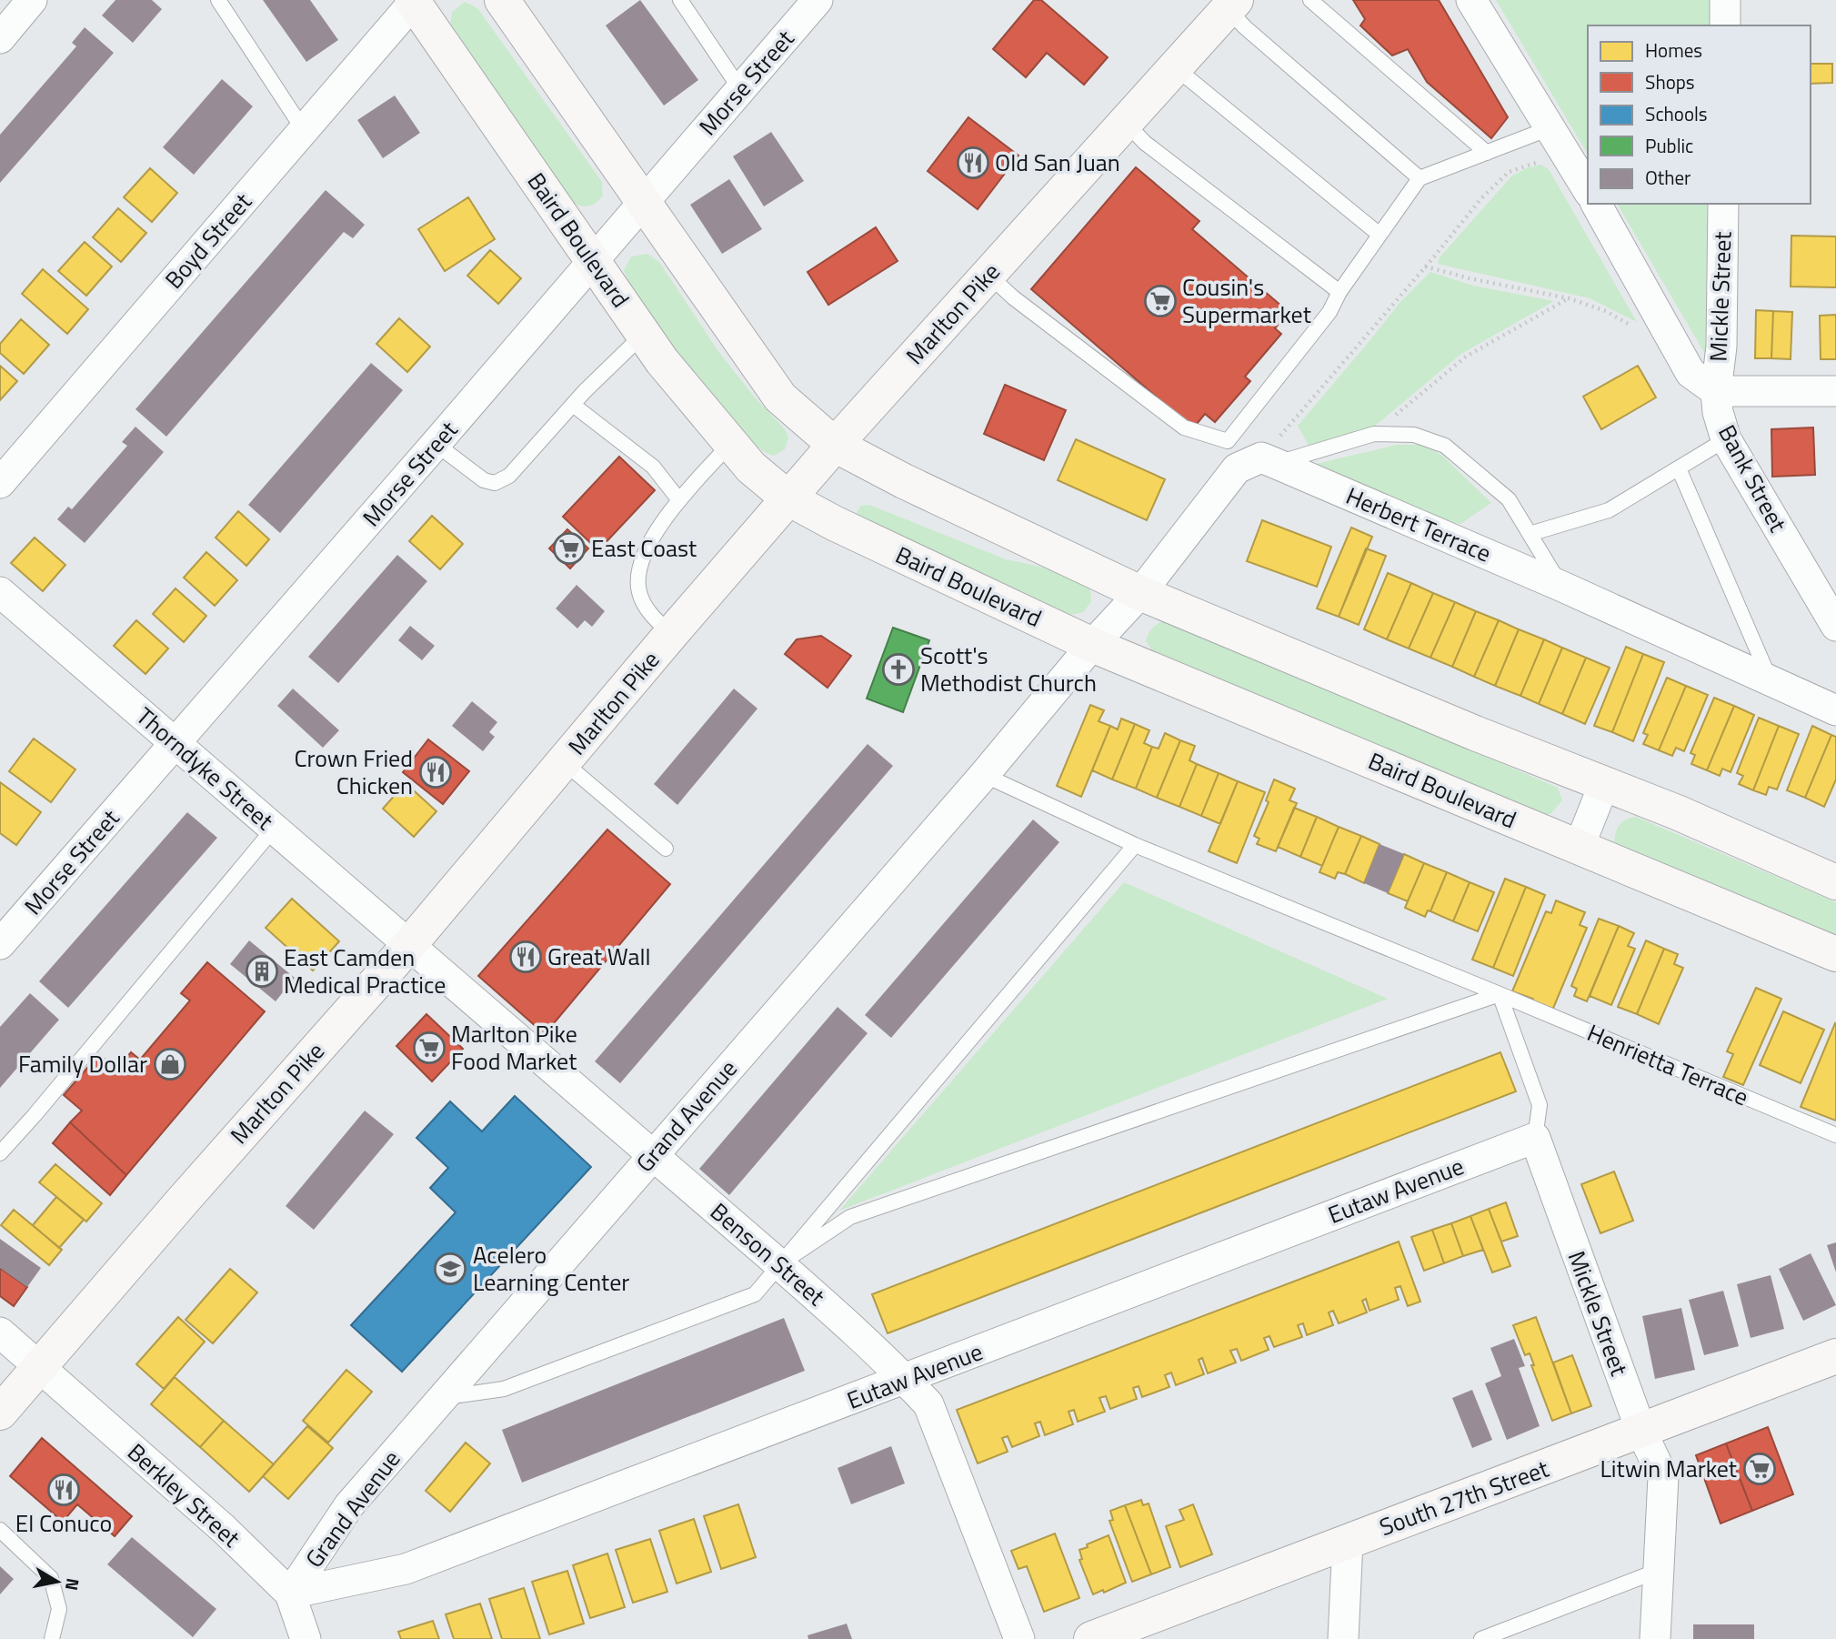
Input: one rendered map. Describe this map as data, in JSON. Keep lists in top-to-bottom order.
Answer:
{
  "streets": {
    "main road": ["Baird Boulevard", "Marlton Pike", "South 27th Street"],
    "street": [
      "Morse Street",
      "Boyd Street",
      "Mickle Street",
      "Bank Street",
      "Herbert Terrace",
      "Thorndyke Street",
      "Grand Avenue",
      "Eutaw Avenue",
      "Benson Street",
      "Berkley Street"
    ],
    "lane": ["Henrietta Terrace"]
  },
  "crossings": [
    ["Morse Street", "Baird Boulevard"],
    ["Morse Street", "Thorndyke Street"],
    ["Baird Boulevard", "Boyd Street"],
    ["Baird Boulevard", "Marlton Pike"],
    ["Baird Boulevard", "Herbert Terrace"],
    ["Baird Boulevard", "Grand Avenue"],
    ["Mickle Street", "Bank Street"],
    ["Mickle Street", "Henrietta Terrace"],
    ["Mickle Street", "Eutaw Avenue"],
    ["Mickle Street", "South 27th Street"],
    ["Marlton Pike", "Thorndyke Street"],
    ["Marlton Pike", "Benson Street"],
    ["Marlton Pike", "Berkley Street"],
    ["Herbert Terrace", "Grand Avenue"],
    ["Thorndyke Street", "Benson Street"],
    ["Henrietta Terrace", "Grand Avenue"],
    ["Grand Avenue", "Eutaw Avenue"],
    ["Grand Avenue", "Benson Street"],
    ["Grand Avenue", "Berkley Street"],
    ["Eutaw Avenue", "Benson Street"],
    ["Eutaw Avenue", "Berkley Street"]
  ],
  "places": {
    "restaurant": [
      "Old San Juan",
      "Crown Fried Chicken",
      "Great Wall",
      "El Conuco"
    ],
    "supermarket": [
      "Cousin's Supermarket",
      "East Coast",
      "Marlton Pike Food Market",
      "Litwin Market"
    ],
    "church": ["Scott's Methodist Church"],
    "building": ["East Camden Medical Practice"],
    "shop": ["Family Dollar"],
    "school or university": ["Acelero Learning Center"]
  },
  "legend": [
    "Homes",
    "Shops",
    "Schools",
    "Public",
    "Other"
  ],
  "north": "right"
}
